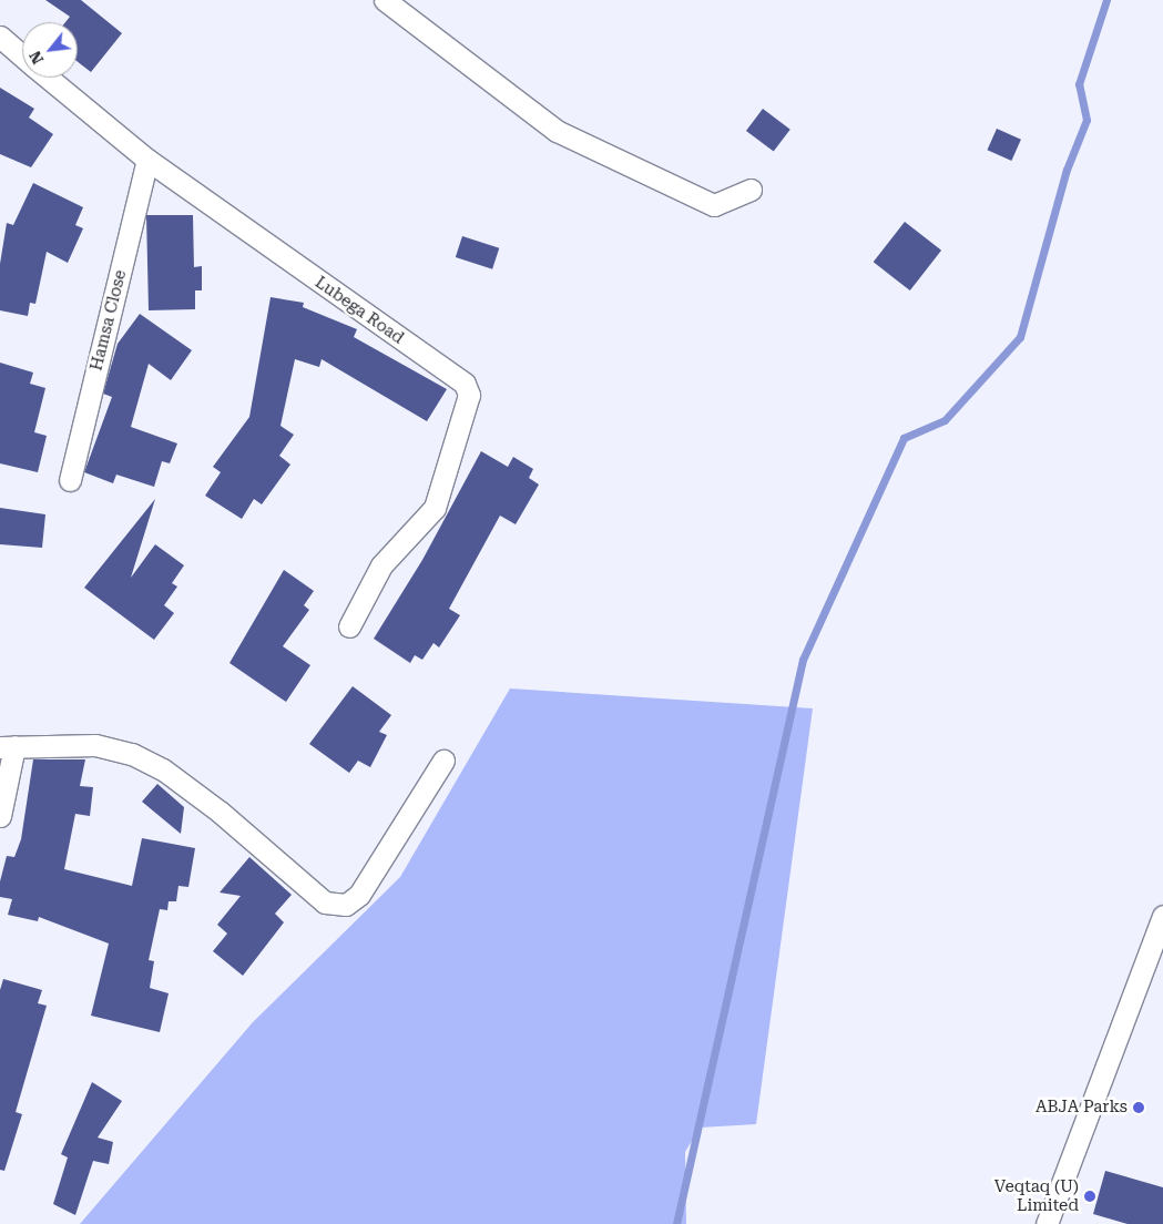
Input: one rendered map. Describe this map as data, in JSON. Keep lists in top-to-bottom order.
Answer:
{
  "streets": {
    "street": ["Lubega Road", "Hamsa Close"]
  },
  "crossings": [
    ["Lubega Road", "Hamsa Close"]
  ],
  "places": ["ABJA Parks", "Veqtaq (U) Limited"],
  "north": "bottom left"
}
